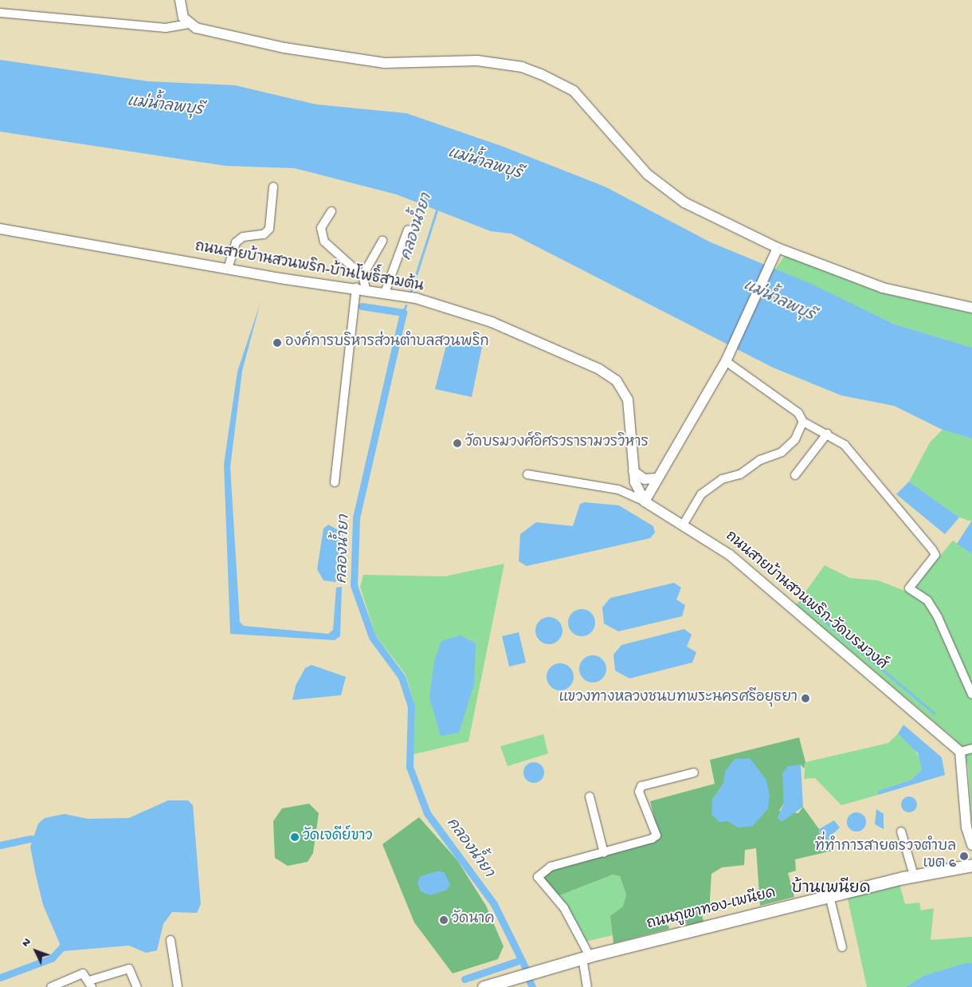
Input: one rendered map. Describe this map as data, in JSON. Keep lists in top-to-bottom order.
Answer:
{
  "streets": {
    "main road": ["ถนนภูเขาทอง-เพนียด"],
    "street": ["ถนนสายบ้านสวนพริก-บ้านโพธิ์สามต้น", "ถนนสายบ้านสวนพริก-วัดบรมวงศ์"]
  },
  "crossings": [
    ["ถนนสายบ้านสวนพริก-บ้านโพธิ์สามต้น", "ถนนสายบ้านสวนพริก-วัดบรมวงศ์"]
  ],
  "districts": ["บ้านเพนียด"],
  "water": ["แม่น้ำลพบุรี", "คลองน้ำยา"],
  "places": [
    "องค์การบริหารส่วนตำบลสวนพริก",
    "วัดบรมวงศ์อิศรวรารามวรวิหาร",
    "แขวงทางหลวงชนบทพระนครศรีอยุธยา",
    "วัดเจดีย์ขาว",
    "ที่ทำการสายตรวจตำบล เขต 6",
    "วัดนาค"
  ],
  "north": "top left"
}
